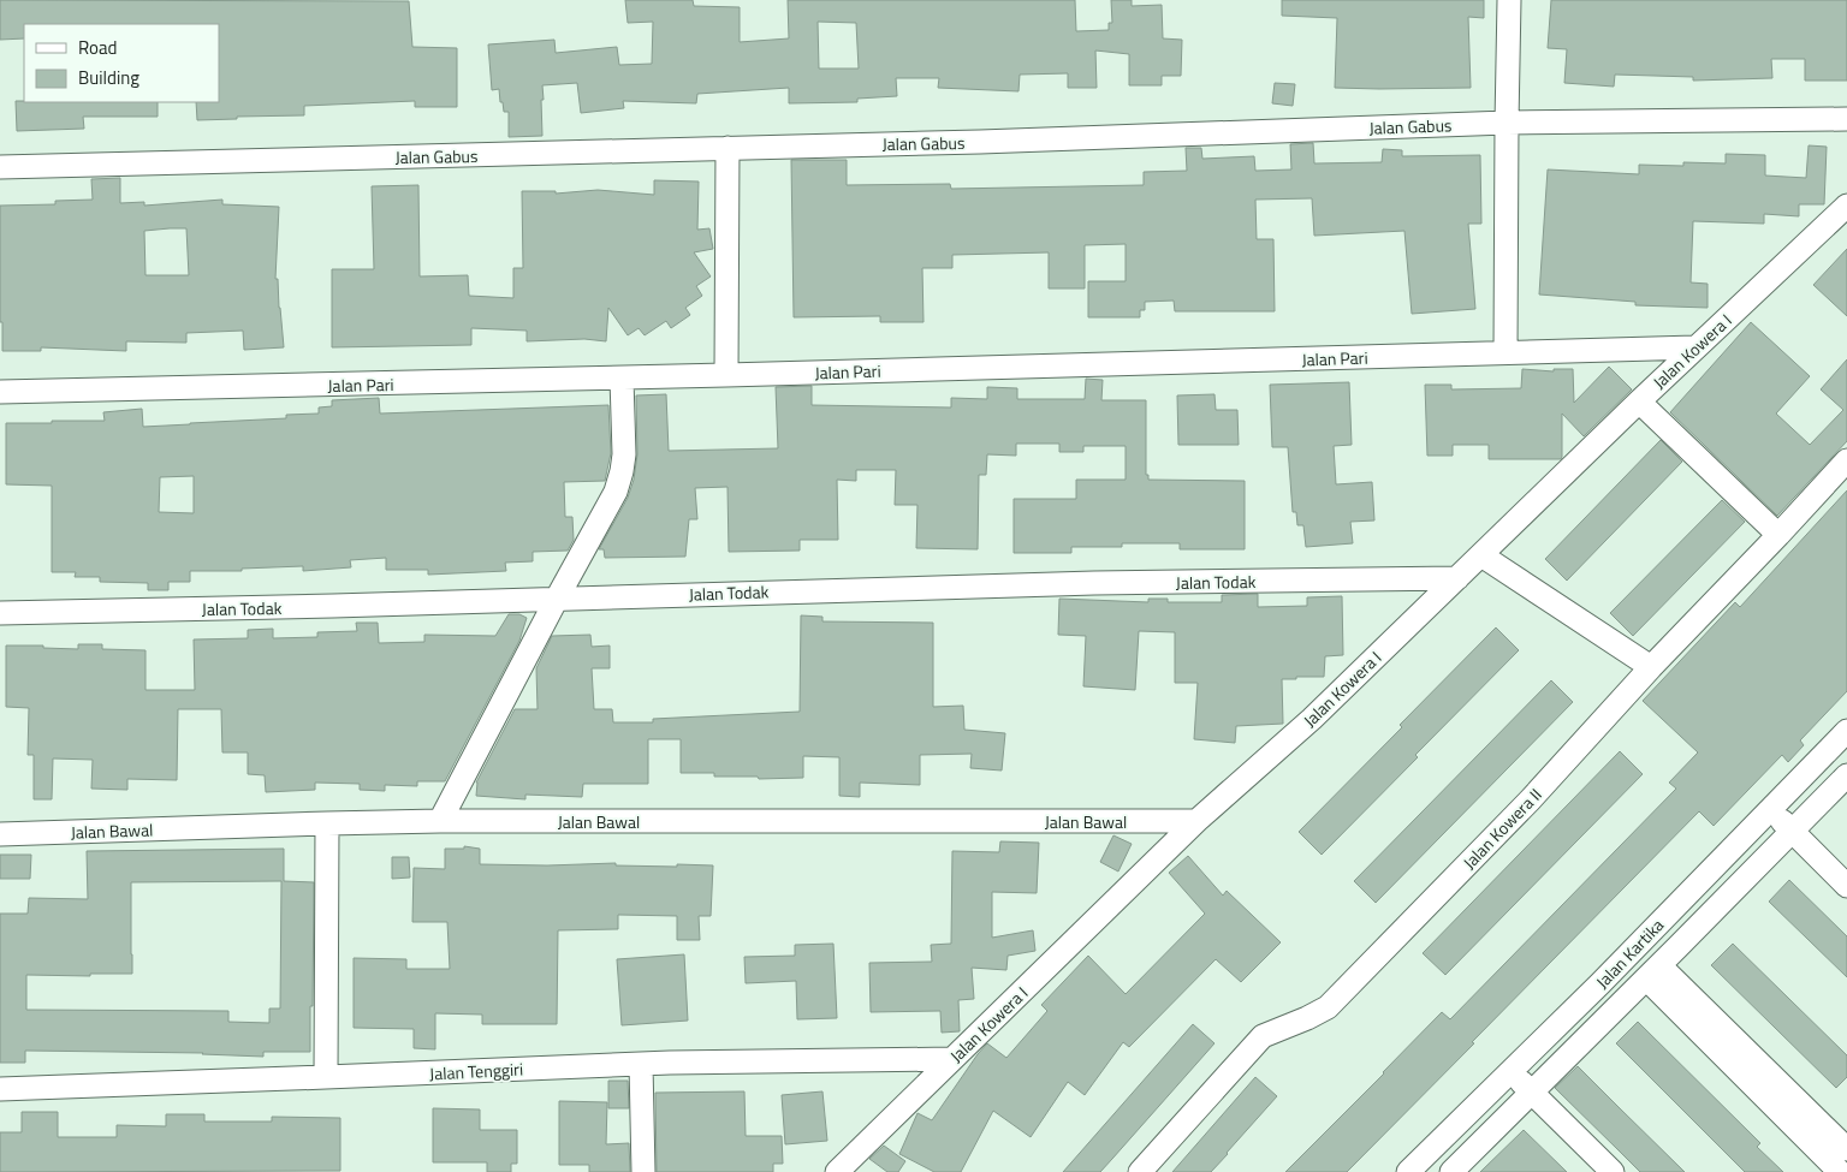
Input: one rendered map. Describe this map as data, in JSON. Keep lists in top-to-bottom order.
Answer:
{
  "streets": {
    "street": [
      "Jalan Gabus",
      "Jalan Kowera I",
      "Jalan Pari",
      "Jalan Todak",
      "Jalan Bawal",
      "Jalan Kowera II",
      "Jalan Kartika",
      "Jalan Tenggiri"
    ]
  },
  "crossings": [
    ["Jalan Kowera I", "Jalan Pari"],
    ["Jalan Kowera I", "Jalan Todak"],
    ["Jalan Kowera I", "Jalan Bawal"],
    ["Jalan Kowera I", "Jalan Tenggiri"]
  ],
  "legend": ["Road", "Building"]
}
